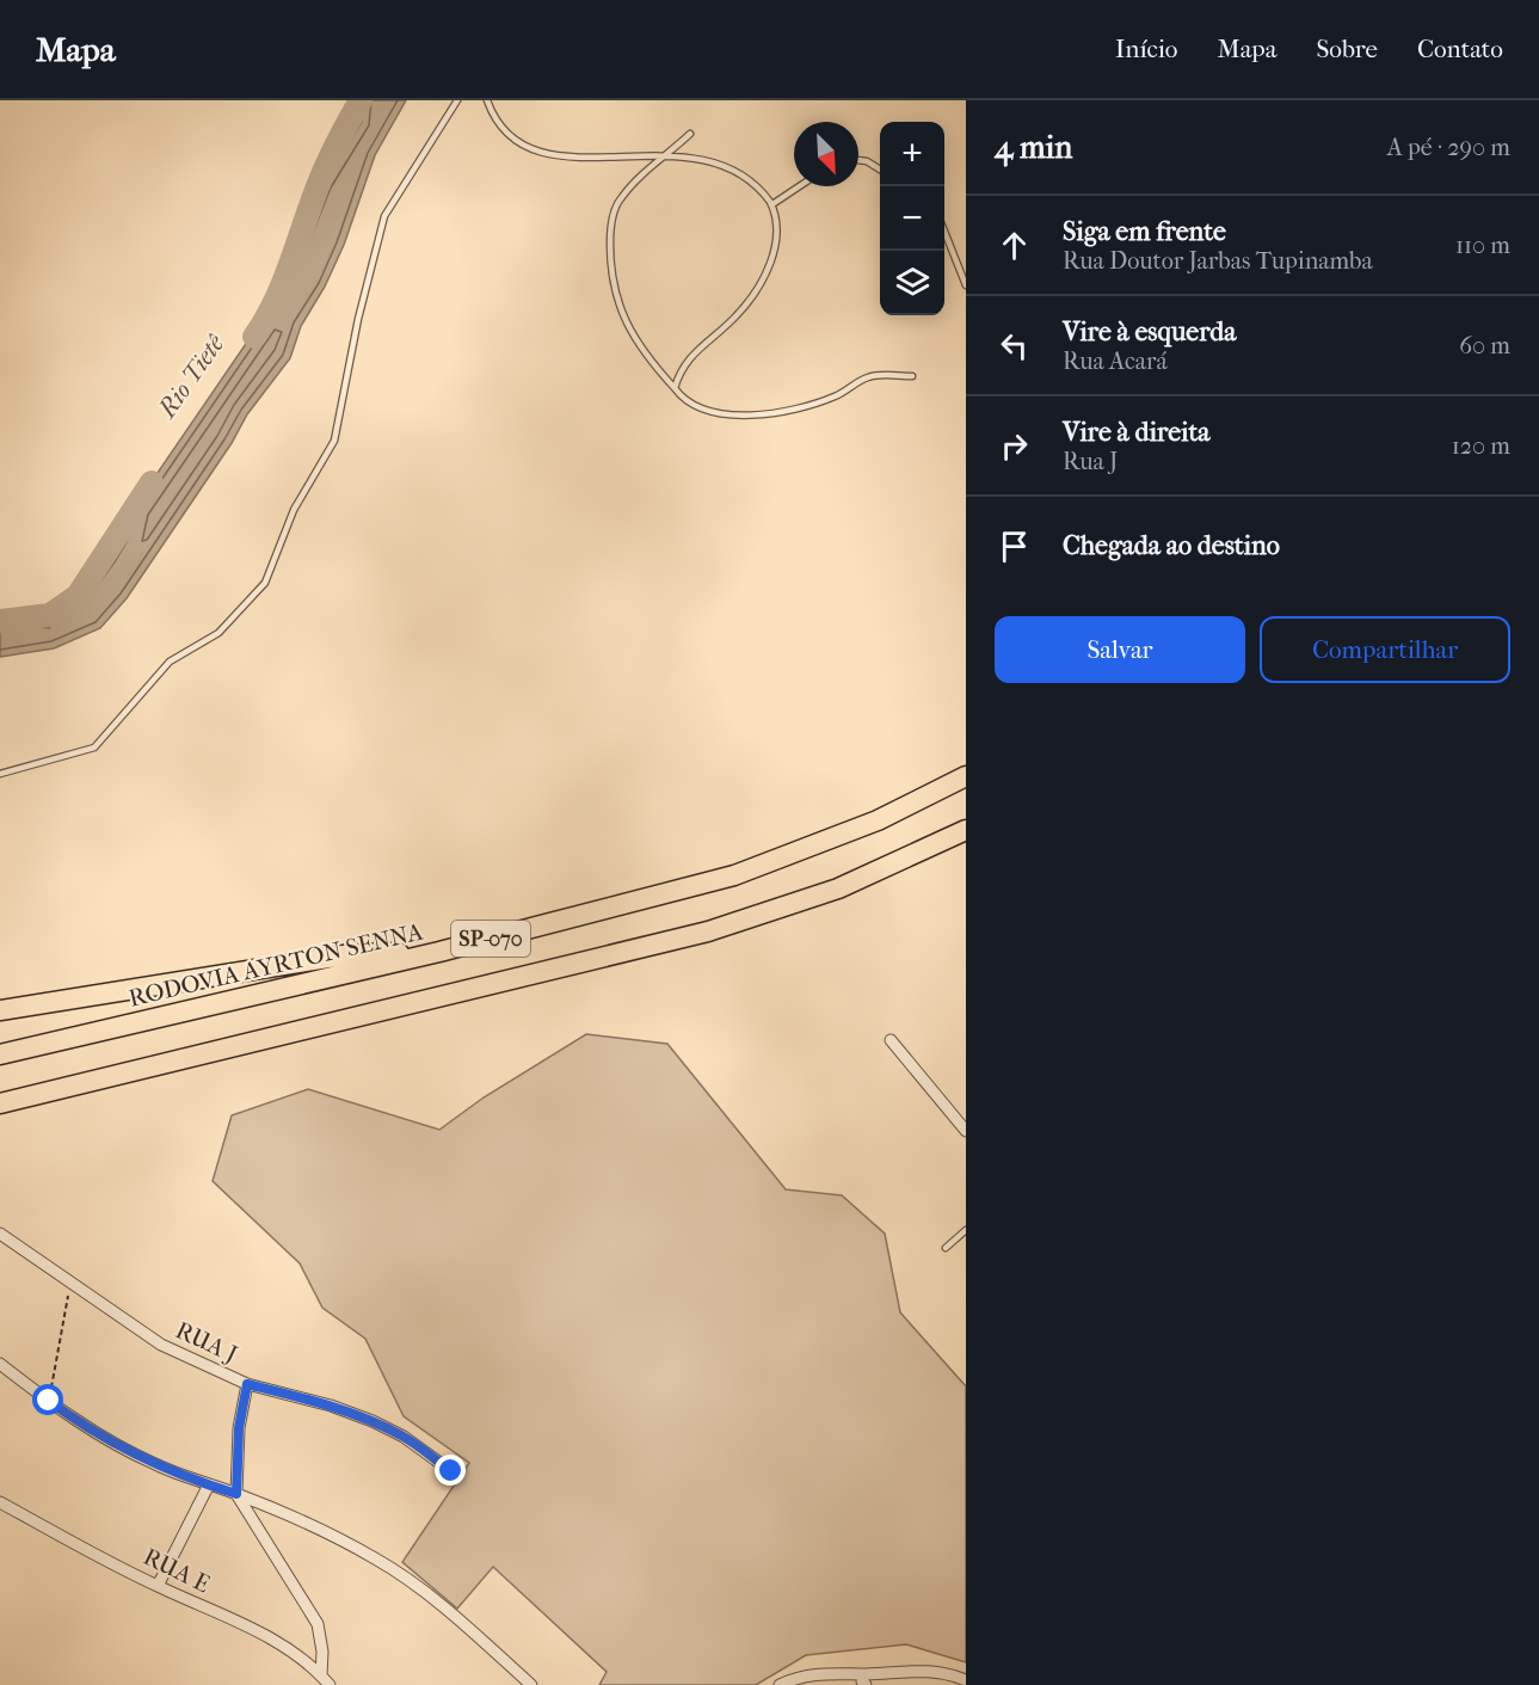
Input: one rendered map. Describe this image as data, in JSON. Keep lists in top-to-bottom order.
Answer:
{
  "streets": {
    "highway": ["SP-070", "RODOVIA AYRTON SENNA"],
    "street": ["RUA J", "RUA E"]
  },
  "water": ["Rio Tietê"],
  "north": "bottom right",
  "page": {
    "header": "Mapa",
    "nav": [
      "Início",
      "Mapa",
      "Sobre",
      "Contato"
    ],
    "heading": ["4 min", "A pé · 290 m"],
    "map_buttons": ["+", "−"],
    "list": [
      ["Siga em frente", "Rua Doutor Jarbas Tupinamba", "110 m"],
      ["Vire à esquerda", "Rua Acará", "60 m"],
      ["Vire à direita", "Rua J", "120 m"],
      "Chegada ao destino"
    ],
    "buttons": ["Salvar", "Compartilhar"]
  }
}
